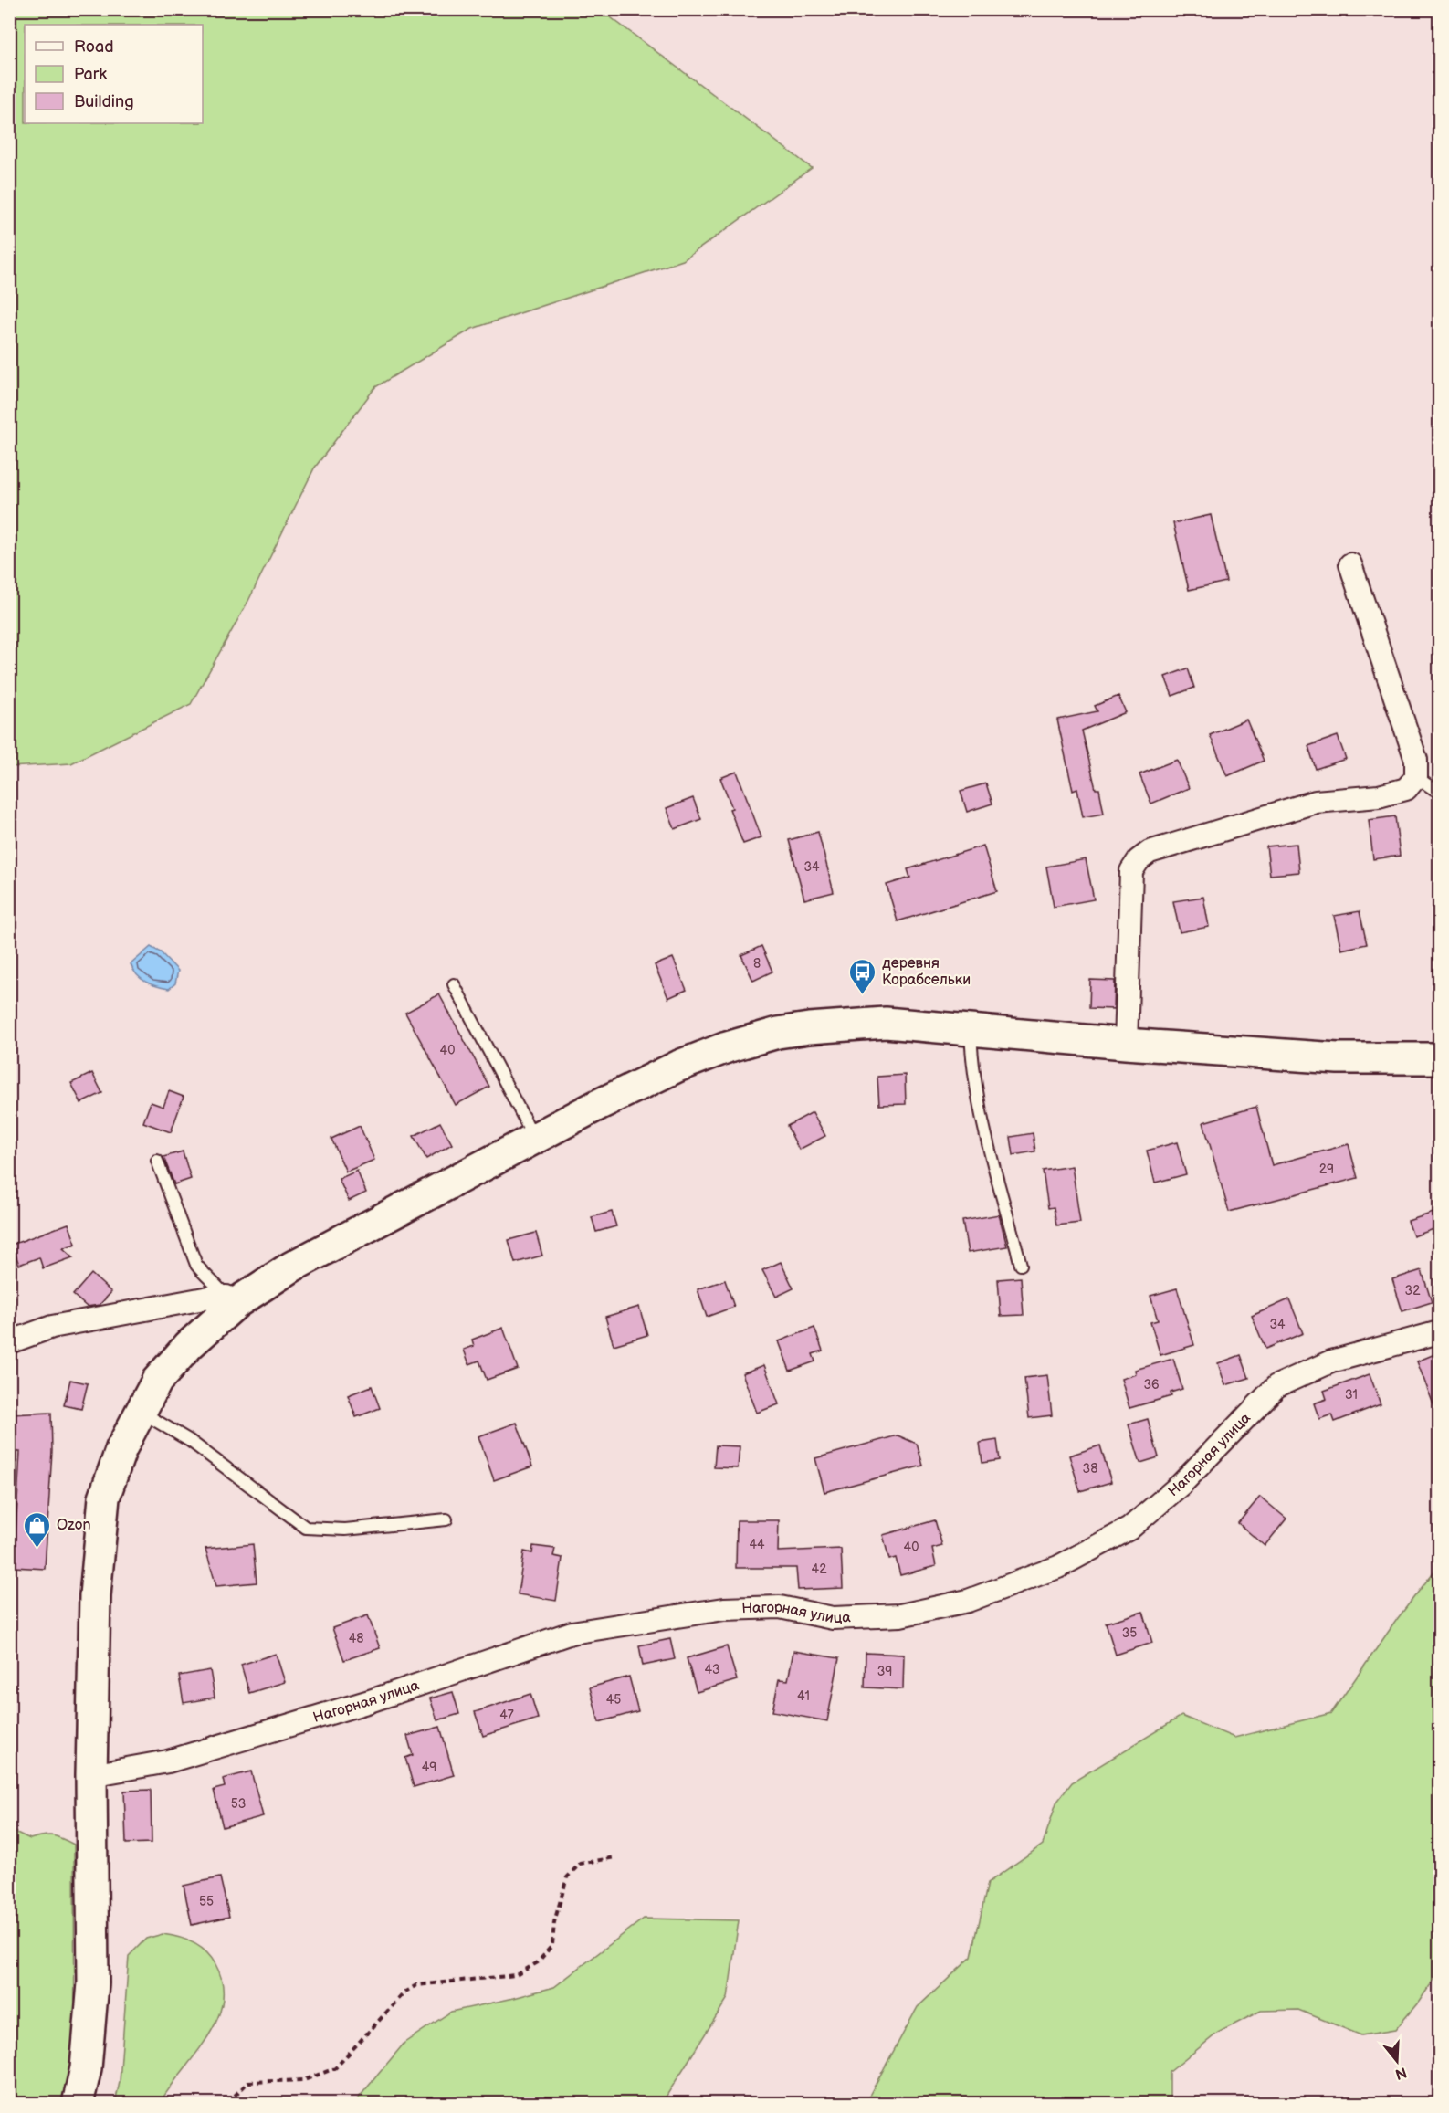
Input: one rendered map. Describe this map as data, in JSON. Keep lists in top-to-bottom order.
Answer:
{
  "streets": {
    "street": ["Нагорная улица"]
  },
  "places": {
    "bus stop": ["деревня Корабсельки"],
    "shop": ["Ozon"]
  },
  "house_numbers": [
    "34",
    "8",
    "40",
    "29",
    "32",
    "34",
    "36",
    "31",
    "38",
    "44",
    "40",
    "42",
    "35",
    "48",
    "43",
    "39",
    "41",
    "45",
    "47",
    "49",
    "53",
    "55"
  ],
  "legend": ["Road", "Park", "Building"],
  "north": "bottom"
}
